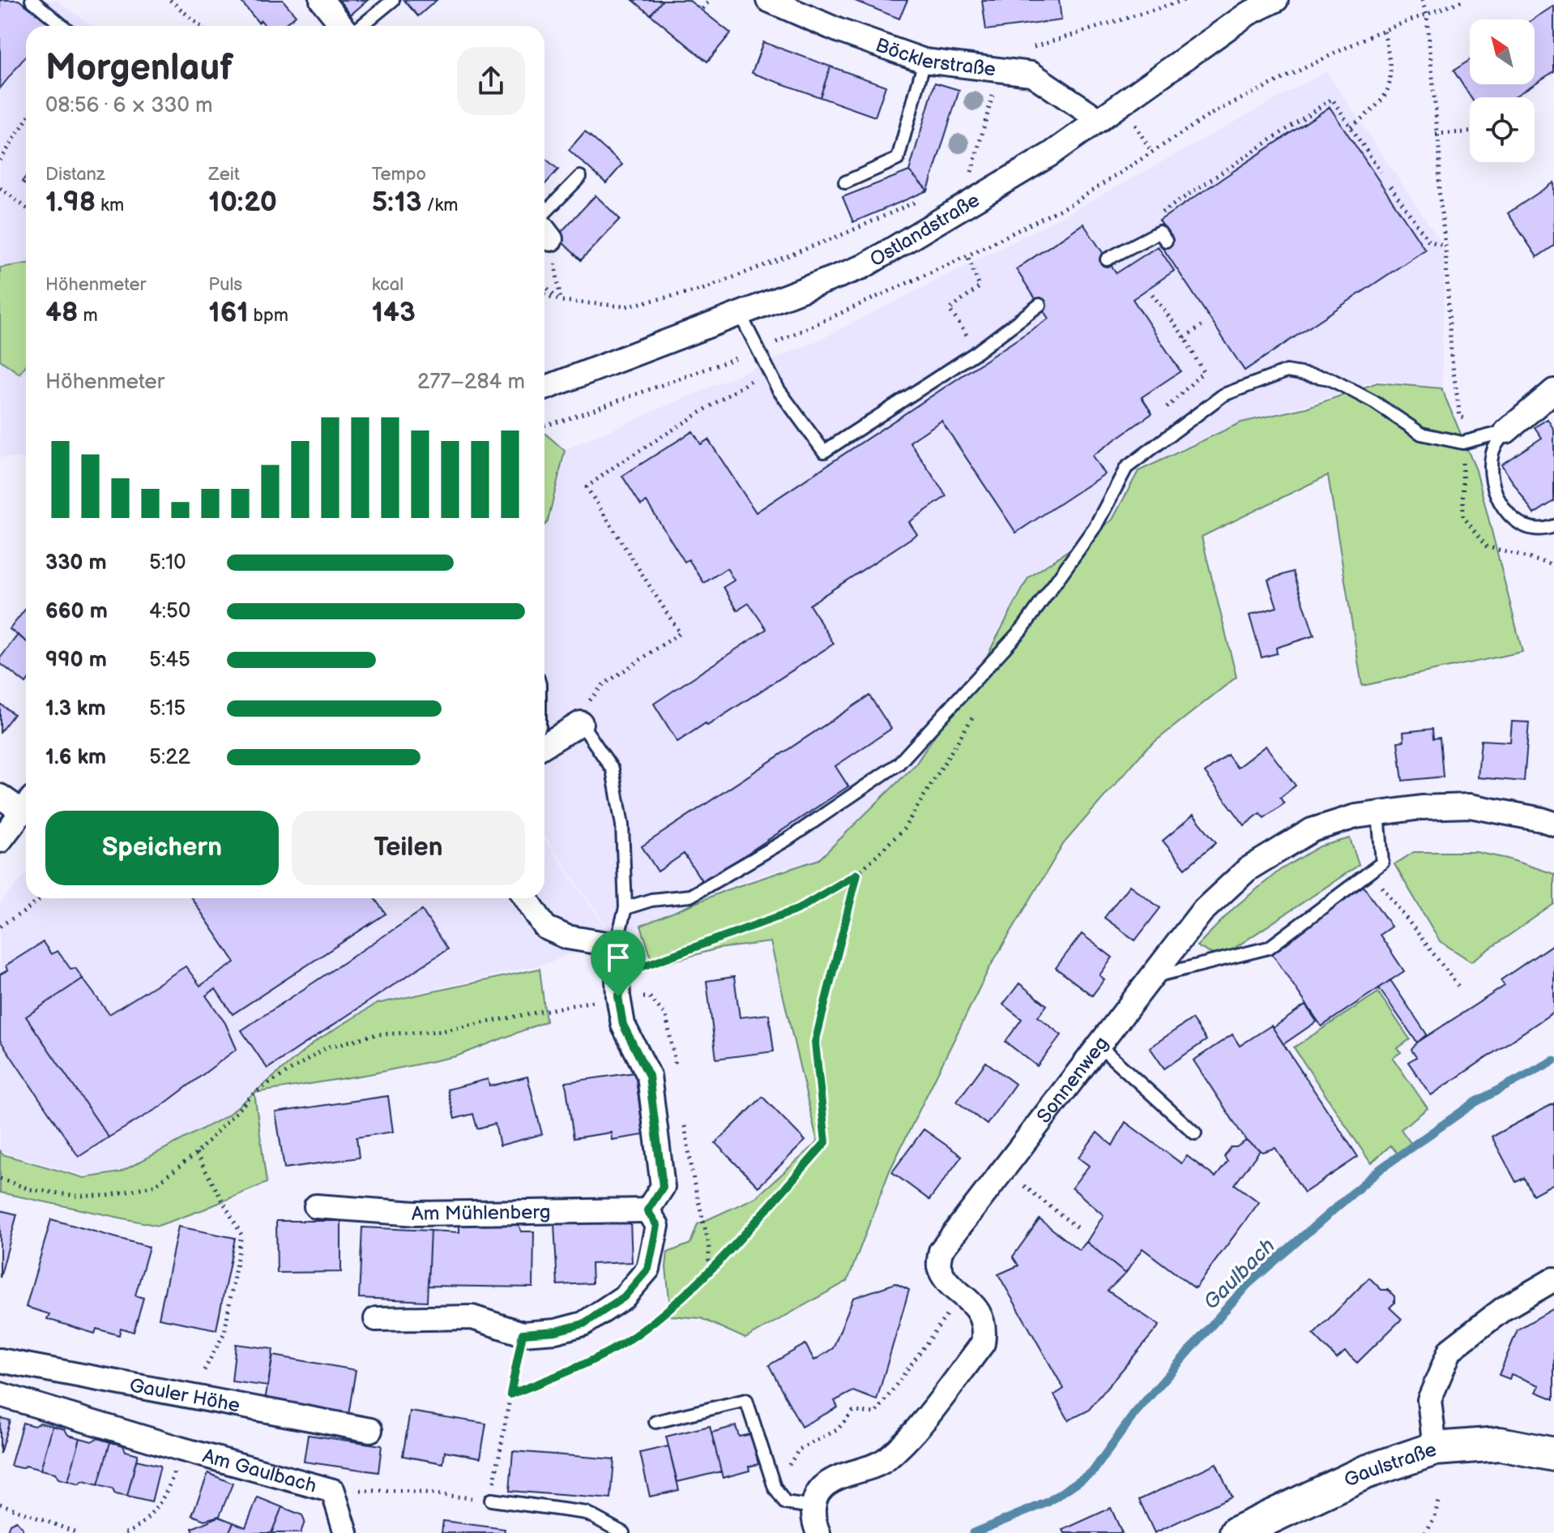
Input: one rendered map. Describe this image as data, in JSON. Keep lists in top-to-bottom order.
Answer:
{
  "streets": {
    "main road": ["Gaulstraße"],
    "street": [
      "Böcklerstraße",
      "Ostlandstraße",
      "Sonnenweg",
      "Am Mühlenberg",
      "Gauler Höhe",
      "Am Gaulbach"
    ]
  },
  "crossings": [
    ["Böcklerstraße", "Ostlandstraße"]
  ],
  "water": ["Gaulbach"],
  "north": "top left",
  "page": {
    "heading": ["Morgenlauf", "08:56 · 6 × 330 m"],
    "stats": [
      ["Distanz", "1.98 km"],
      ["Zeit", "10:20"],
      ["Tempo", "5:13 /km"],
      ["Höhenmeter", "48 m"],
      ["Puls", "161 bpm"],
      ["kcal", "143"]
    ],
    "chart": ["Höhenmeter", "277–284 m"],
    "list": [
      {
        "name": "330 m",
        "note": "5:10"
      },
      {
        "name": "660 m",
        "note": "4:50"
      },
      {
        "name": "990 m",
        "note": "5:45"
      },
      {
        "name": "1.3 km",
        "note": "5:15"
      },
      {
        "name": "1.6 km",
        "note": "5:22"
      }
    ],
    "buttons": ["Speichern", "Teilen"]
  }
}
